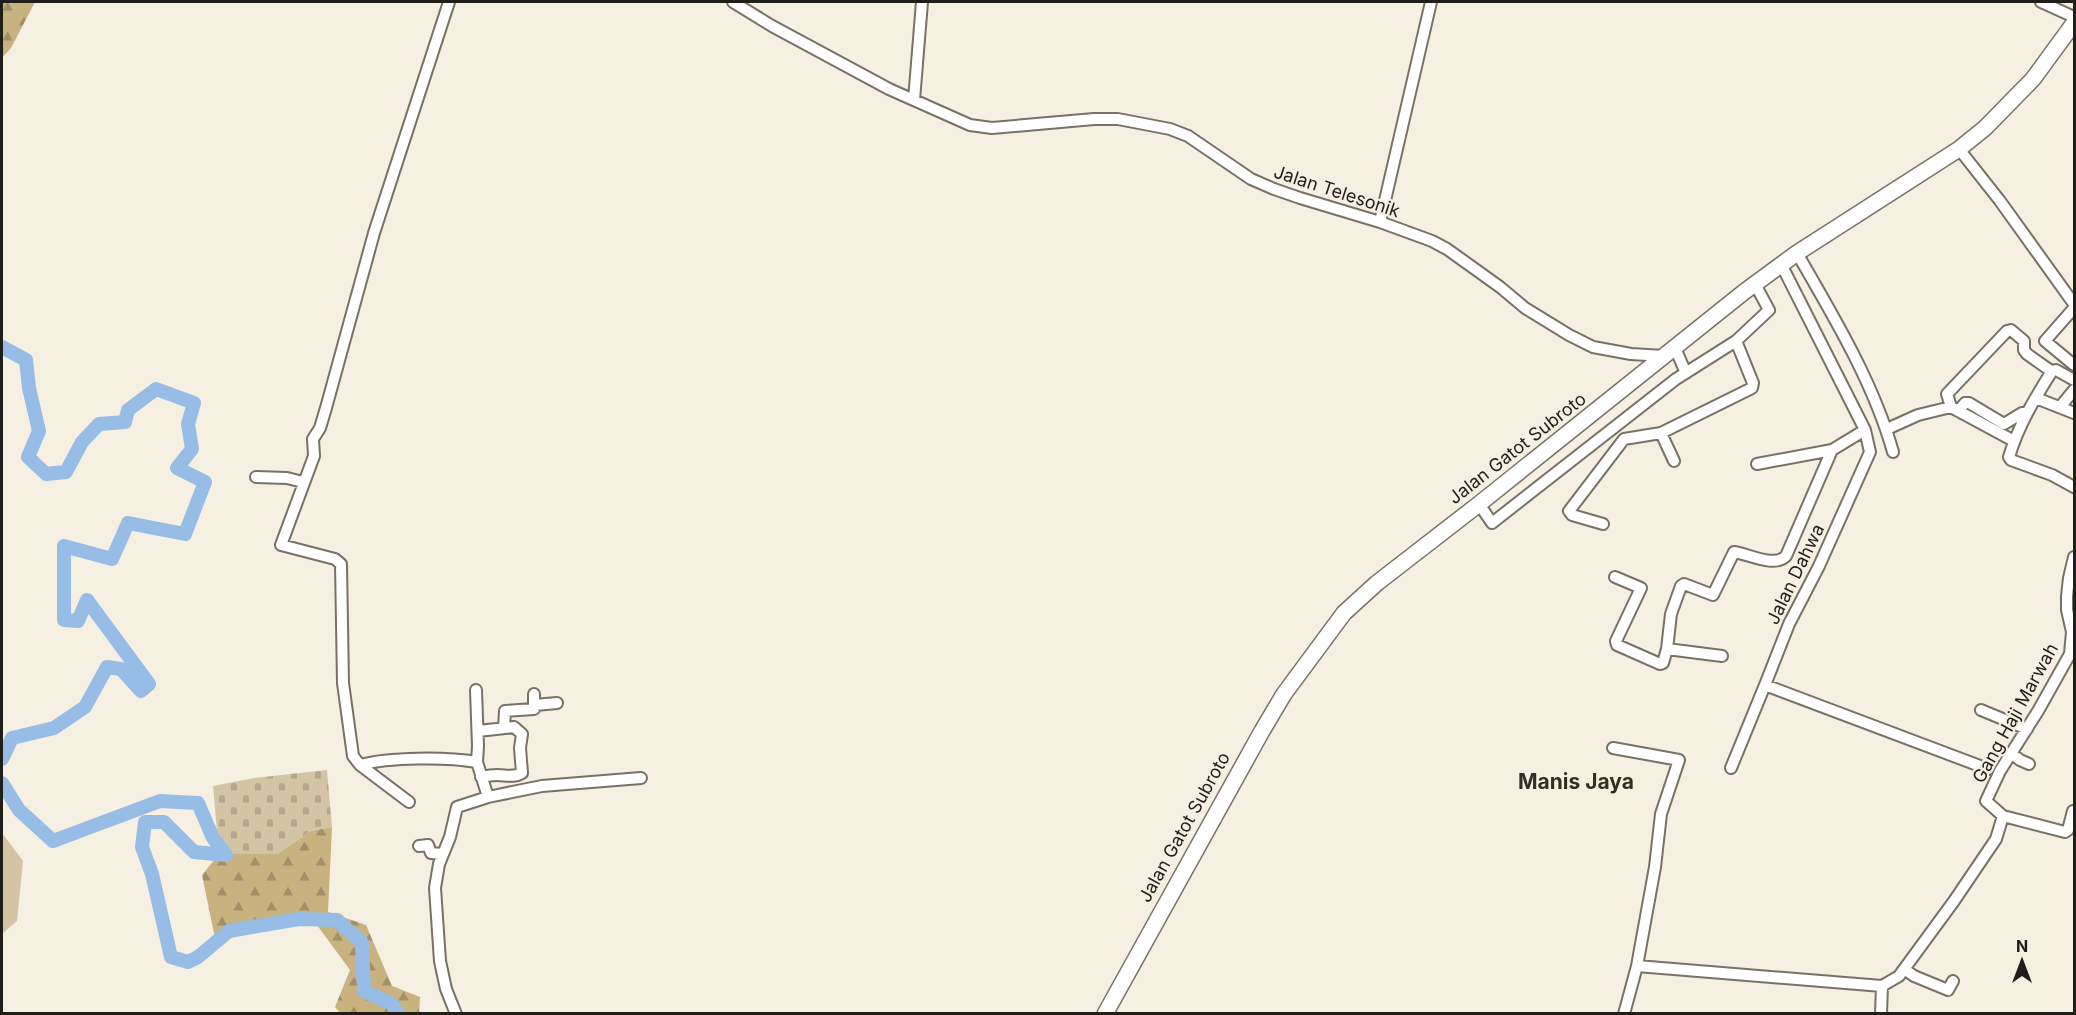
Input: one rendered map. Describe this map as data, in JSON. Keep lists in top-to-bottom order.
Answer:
{
  "streets": {
    "highway": ["Jalan Gatot Subroto"],
    "street": ["Jalan Telesonik", "Jalan Dahwa", "Gang Haji Marwah"]
  },
  "crossings": [
    ["Jalan Telesonik", "Jalan Gatot Subroto"],
    ["Jalan Gatot Subroto", "Jalan Dahwa"]
  ],
  "districts": ["Manis Jaya"],
  "north": "top"
}
